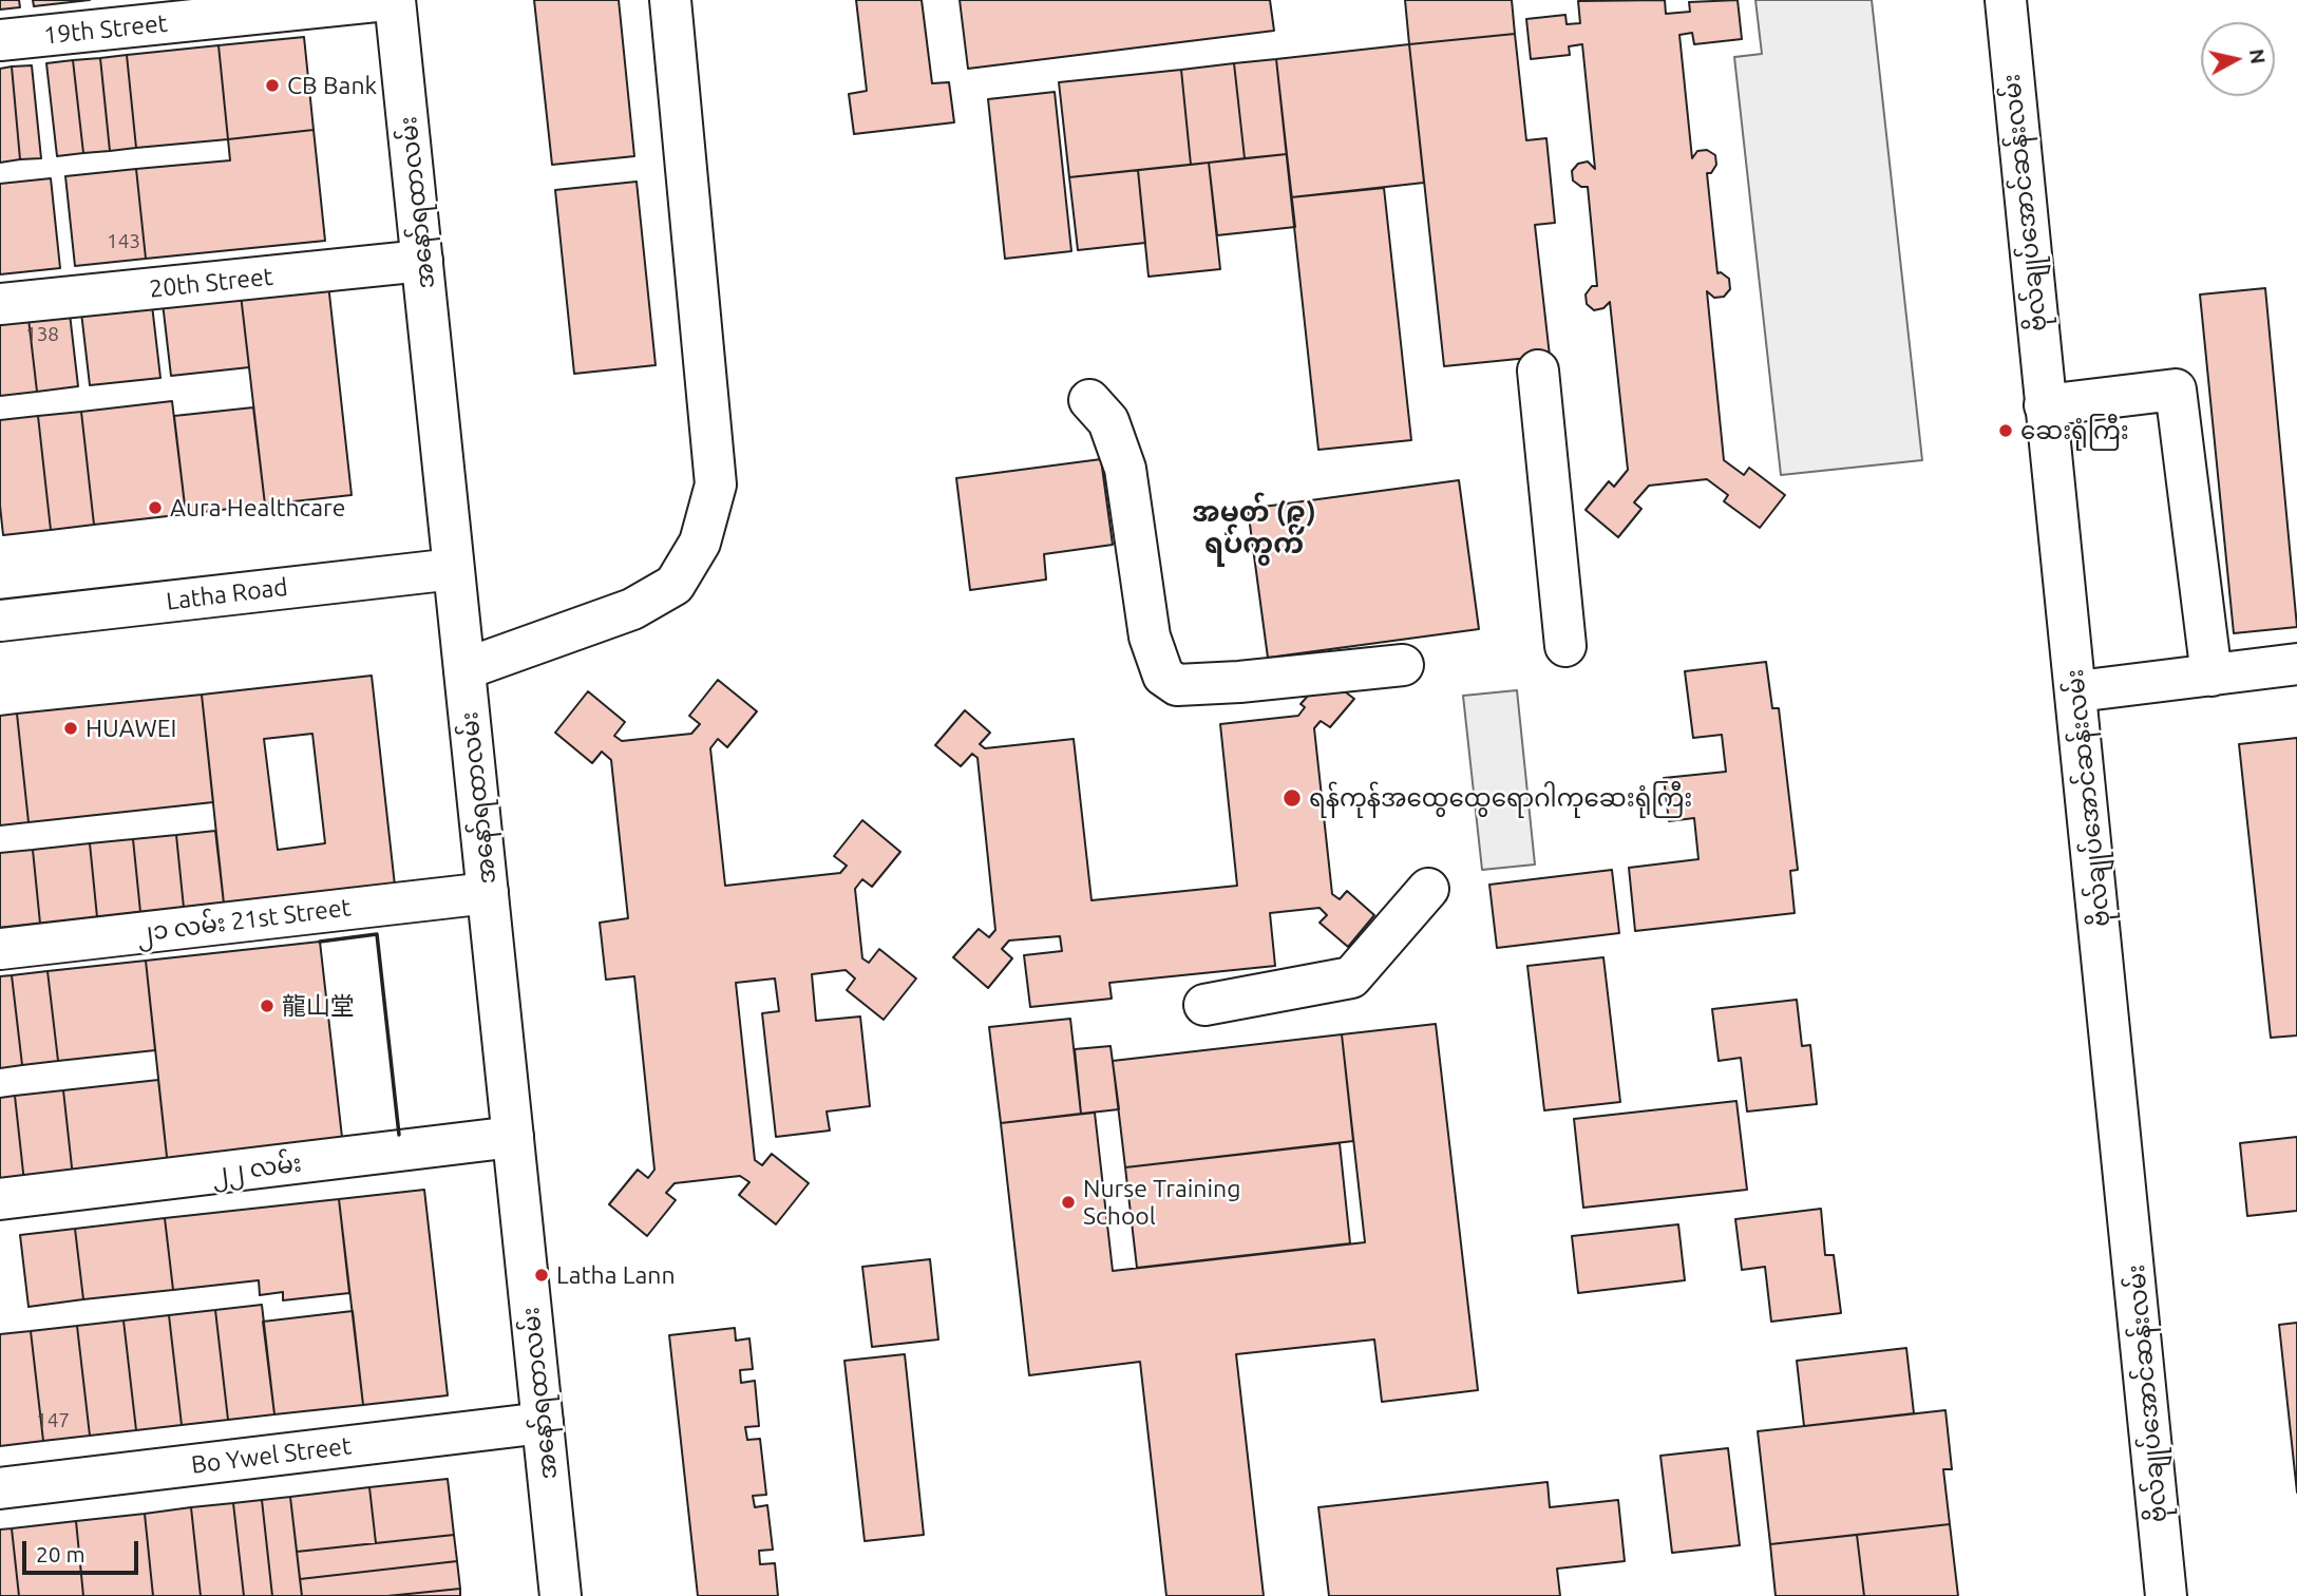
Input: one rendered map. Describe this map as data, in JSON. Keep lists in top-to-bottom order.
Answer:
{
  "streets": {
    "main road": [
      "19th Street",
      "အနော်ရထာလမ်း",
      "ဗိုလ်ချုပ်အောင်ဆန်းလမ်း",
      "20th Street",
      "Latha Road",
      "၂၁ လမ်း 21st Street",
      "၂၂ လမ်း",
      "Bo Ywel Street"
    ]
  },
  "crossings": [
    ["အနော်ရထာလမ်း", "20th Street"],
    ["အနော်ရထာလမ်း", "Latha Road"],
    ["အနော်ရထာလမ်း", "၂၁ လမ်း 21st Street"],
    ["အနော်ရထာလမ်း", "၂၂ လမ်း"],
    ["အနော်ရထာလမ်း", "Bo Ywel Street"]
  ],
  "districts": ["အမှတ် (၉) ရပ်ကွက်"],
  "places": [
    "CB Bank",
    "ဆေးရုံကြီး",
    "Aura Healthcare",
    "HUAWEI",
    "ရန်ကုန်အထွေထွေရောဂါကုဆေးရုံကြီး",
    "龍山堂",
    "Nurse Training School",
    "Latha Lann"
  ],
  "house_numbers": ["143", "138", "147"],
  "scale_bar": "20 m",
  "north": "right"
}
